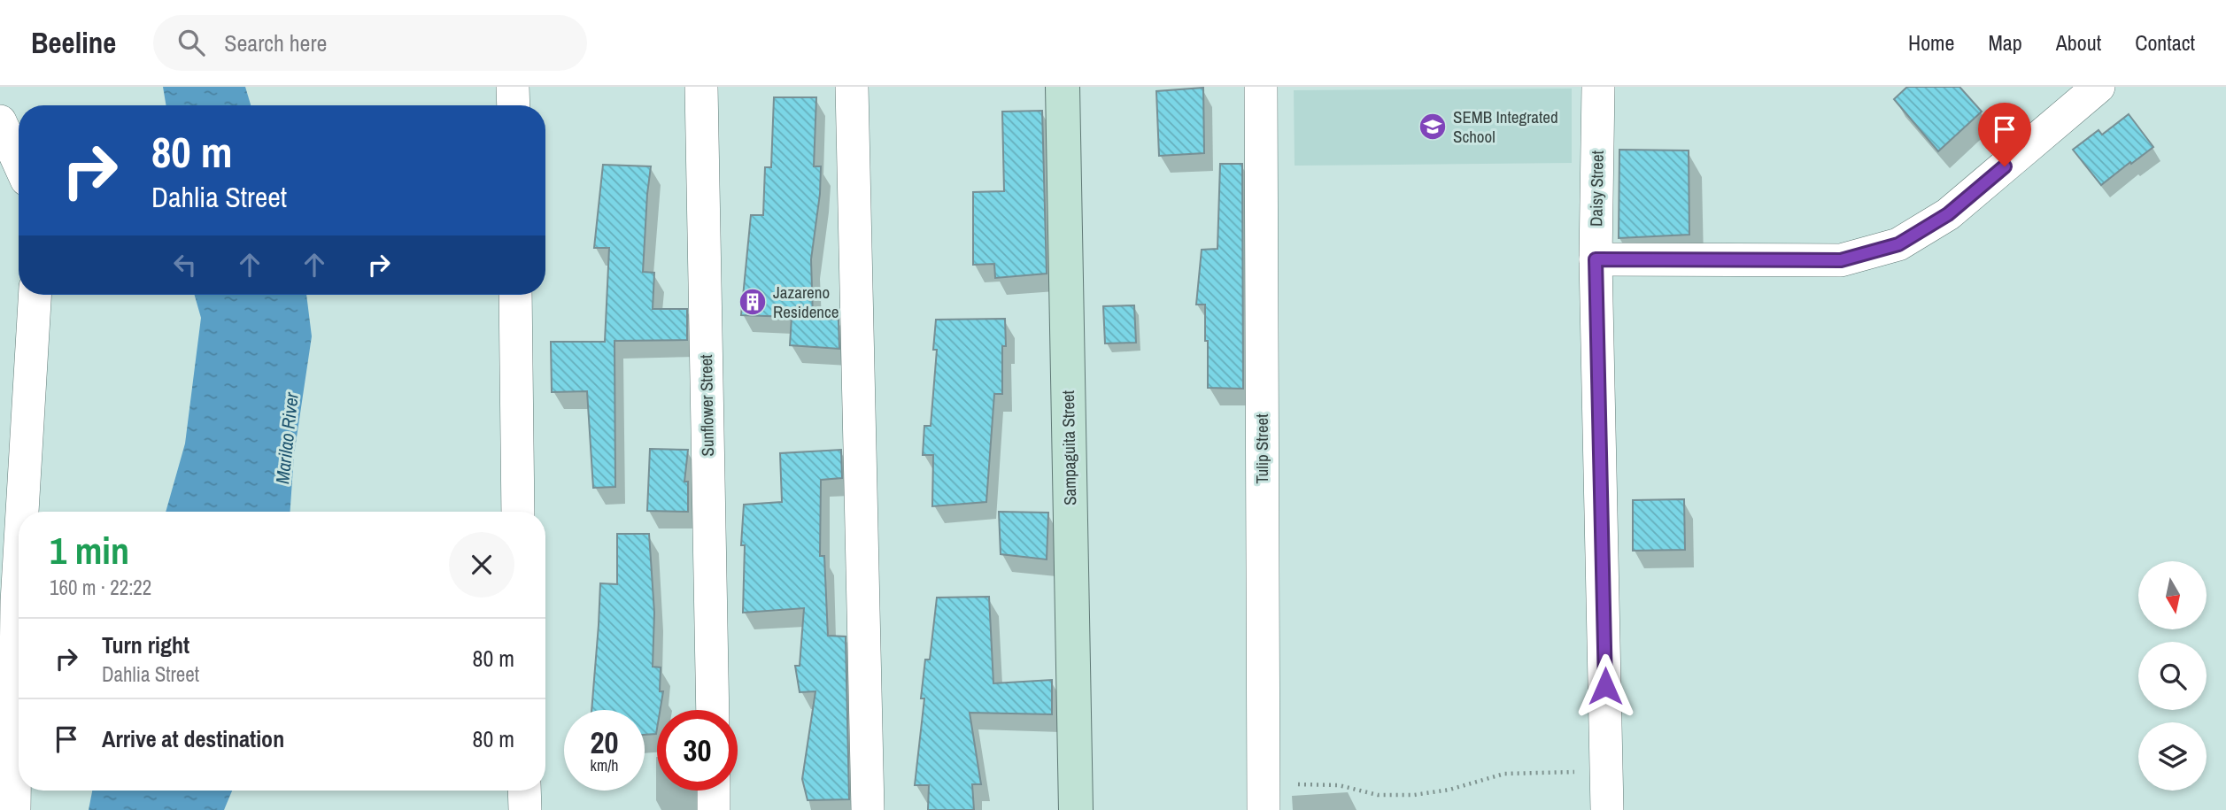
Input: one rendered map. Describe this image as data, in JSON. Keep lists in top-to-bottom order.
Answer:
{
  "streets": {
    "street": [
      "Daisy Street",
      "Sunflower Street",
      "Sampaguita Street",
      "Tulip Street"
    ]
  },
  "water": ["Marilao River"],
  "places": {
    "school or university": ["SEMB Integrated School"],
    "building": ["Jazareno Residence"]
  },
  "north": "bottom",
  "page": {
    "header": "Beeline",
    "search": "Search here",
    "nav": [
      "Home",
      "Map",
      "About",
      "Contact"
    ],
    "turn": ["80 m", "Dahlia Street"],
    "heading": ["1 min", "160 m · 22:22"],
    "list": [
      {
        "name": "Turn right",
        "note": "Dahlia Street",
        "value": "80 m"
      },
      {
        "name": "Arrive at destination",
        "value": "80 m"
      }
    ],
    "speed": "20 km/h",
    "limit": "30"
  }
}
